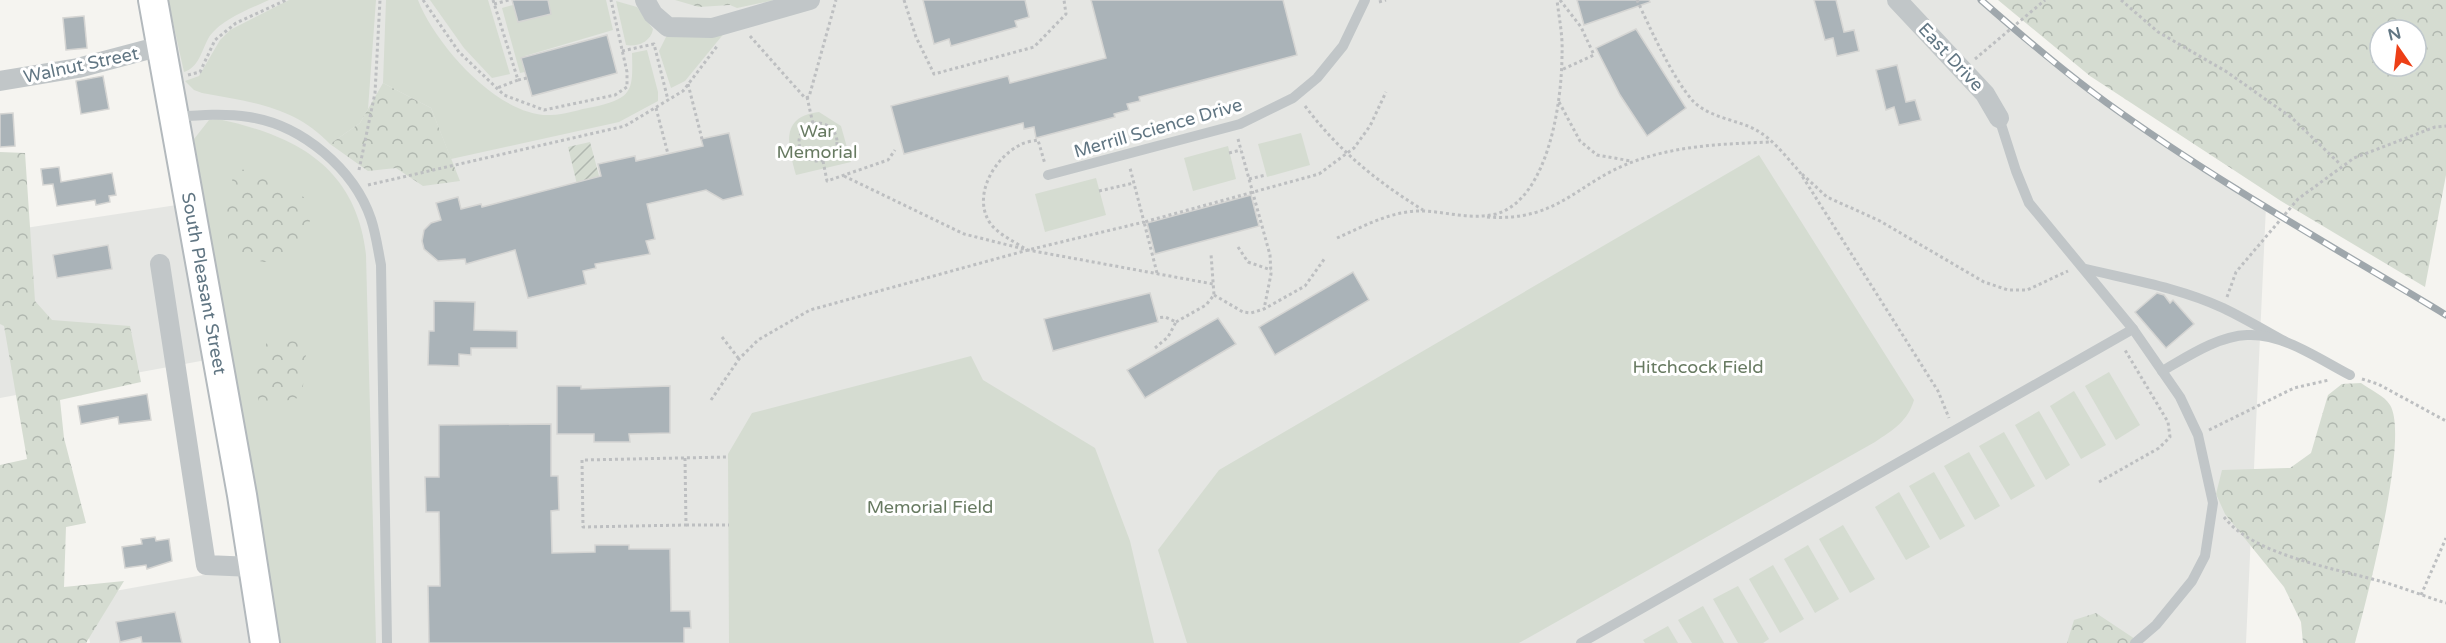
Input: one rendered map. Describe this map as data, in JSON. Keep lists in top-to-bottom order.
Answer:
{
  "streets": {
    "main road": ["South Pleasant Street"],
    "street": ["East Drive", "Walnut Street"],
    "lane": ["Merrill Science Drive"]
  },
  "crossings": [
    ["Walnut Street", "South Pleasant Street"]
  ],
  "parks": ["War Memorial", "Hitchcock Field", "Memorial Field"],
  "north": "top"
}
